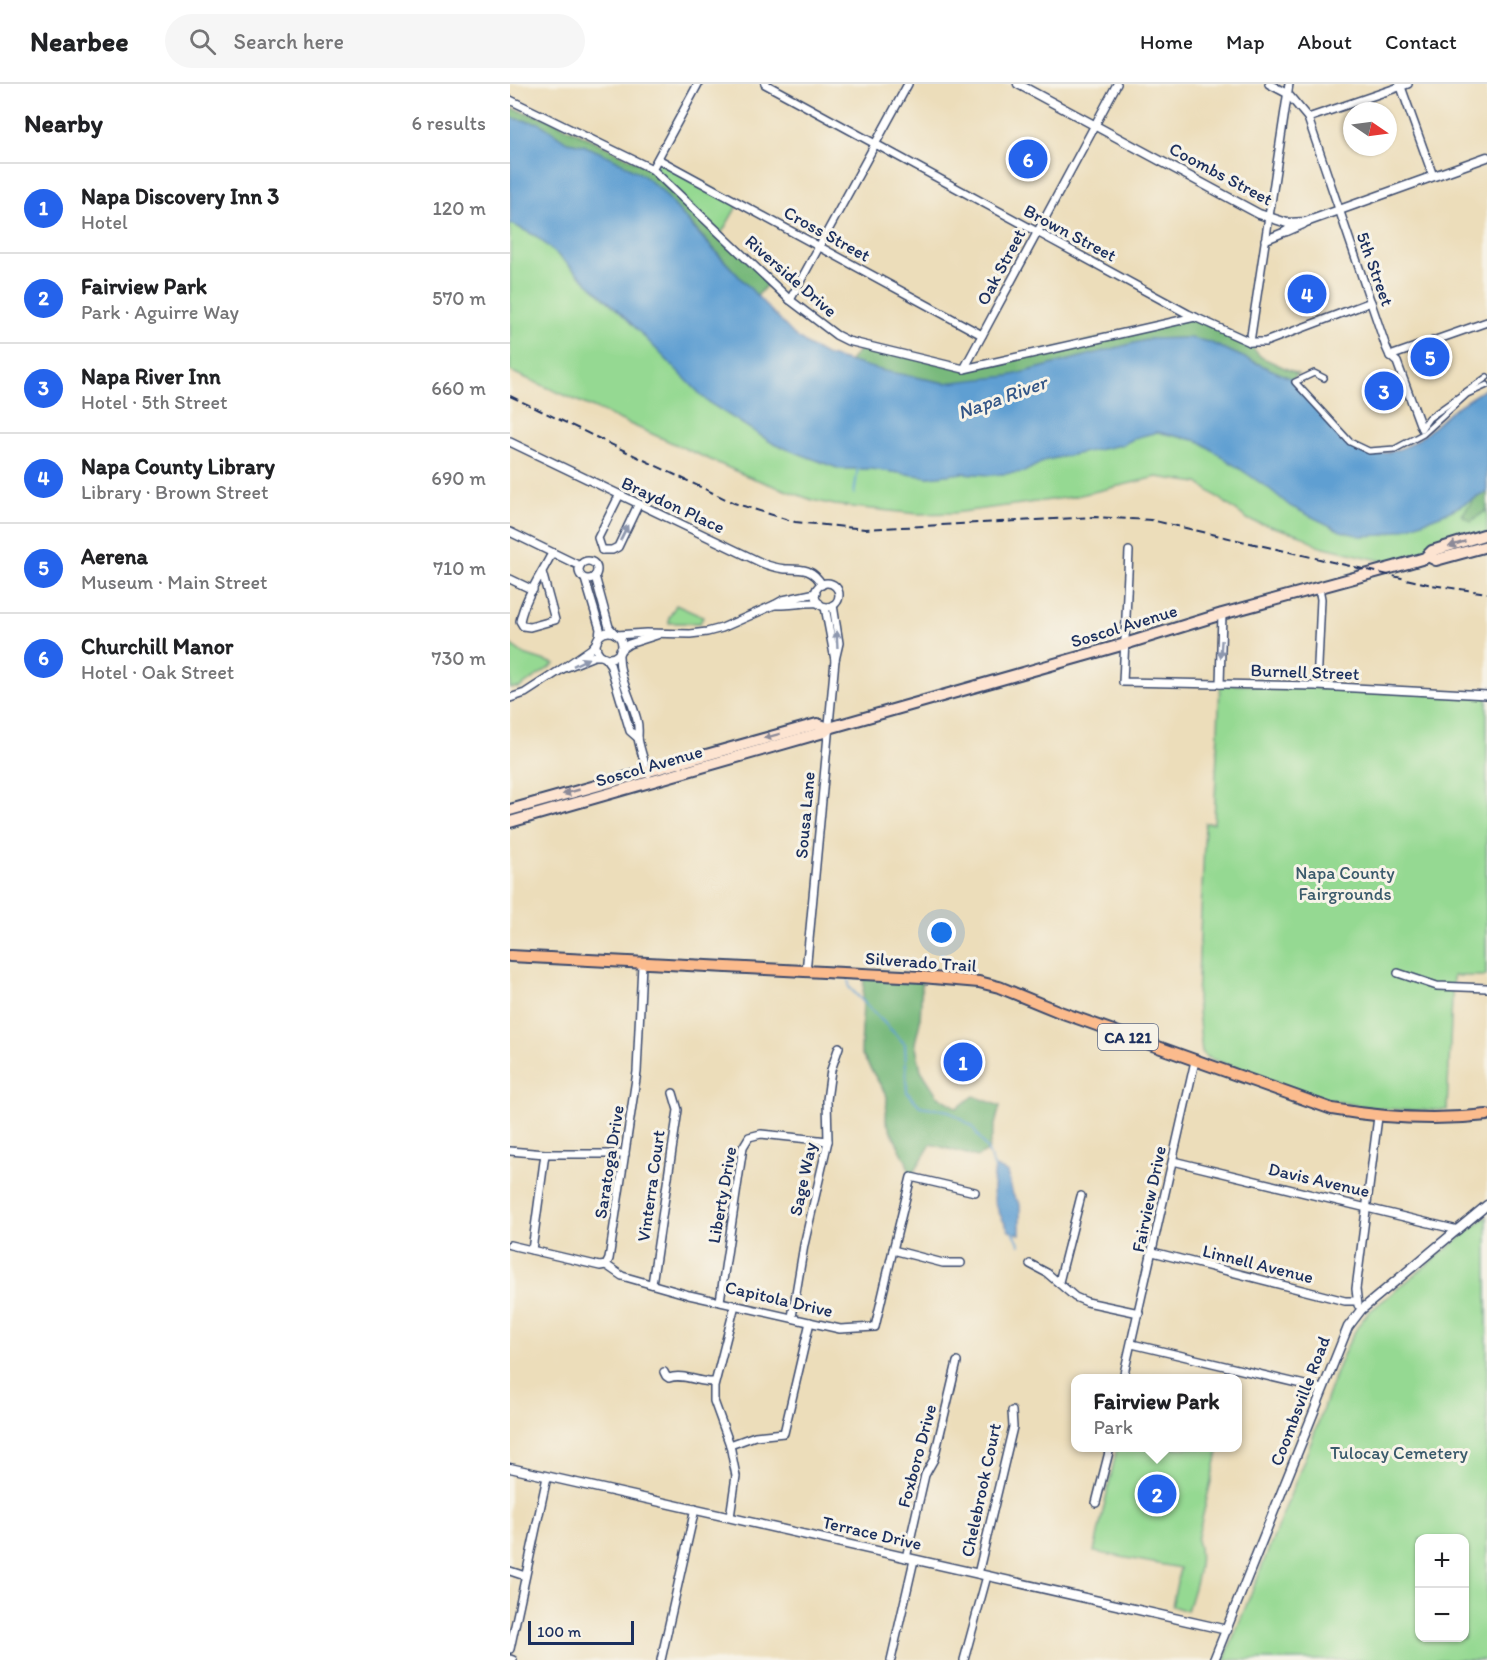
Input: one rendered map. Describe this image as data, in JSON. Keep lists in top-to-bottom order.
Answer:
{
  "streets": {
    "main road": ["Soscol Avenue", "Silverado Trail", "CA 121"],
    "street": [
      "Coombs Street",
      "Brown Street",
      "Cross Street",
      "Oak Street",
      "5th Street",
      "Riverside Drive",
      "Braydon Place",
      "Burnell Street",
      "Sousa Lane",
      "Saratoga Drive",
      "Sage Way",
      "Davis Avenue",
      "Vinterra Court",
      "Liberty Drive",
      "Fairview Drive",
      "Linnell Avenue",
      "Capitola Drive",
      "Coombsville Road",
      "Foxboro Drive",
      "Chelebrook Court",
      "Terrace Drive"
    ]
  },
  "crossings": [
    ["Coombs Street", "Oak Street"],
    ["Coombs Street", "5th Street"],
    ["Brown Street", "Oak Street"],
    ["Brown Street", "Riverside Drive"],
    ["Cross Street", "Oak Street"],
    ["Oak Street", "Riverside Drive"],
    ["Braydon Place", "Sousa Lane"],
    ["Soscol Avenue", "Burnell Street"],
    ["Soscol Avenue", "Sousa Lane"],
    ["Sousa Lane", "Silverado Trail"],
    ["Silverado Trail", "Saratoga Drive"],
    ["Silverado Trail", "Fairview Drive"],
    ["Saratoga Drive", "Capitola Drive"],
    ["Sage Way", "Liberty Drive"],
    ["Sage Way", "Capitola Drive"],
    ["Davis Avenue", "Fairview Drive"],
    ["Davis Avenue", "Coombsville Road"],
    ["Vinterra Court", "Capitola Drive"],
    ["Liberty Drive", "Capitola Drive"],
    ["Fairview Drive", "Linnell Avenue"],
    ["Coombsville Road", "Terrace Drive"],
    ["Foxboro Drive", "Terrace Drive"],
    ["Chelebrook Court", "Terrace Drive"]
  ],
  "water": ["Napa River"],
  "parks": ["Napa County Fairgrounds", "Tulocay Cemetery"],
  "scale_bar": "100 m",
  "north": "right",
  "page": {
    "header": "Nearbee",
    "search": "Search here",
    "nav": [
      "Home",
      "Map",
      "About",
      "Contact"
    ],
    "heading": ["Nearby", "6 results"],
    "pins": [
      "6",
      "4",
      "5",
      "3",
      "1",
      "2"
    ],
    "list": [
      {
        "mark": "1",
        "name": "Napa Discovery Inn 3",
        "note": "Hotel",
        "value": "120 m"
      },
      {
        "mark": "2",
        "name": "Fairview Park",
        "note": "Park · Aguirre Way",
        "value": "570 m"
      },
      {
        "mark": "3",
        "name": "Napa River Inn",
        "note": "Hotel · 5th Street",
        "value": "660 m"
      },
      {
        "mark": "4",
        "name": "Napa County Library",
        "note": "Library · Brown Street",
        "value": "690 m"
      },
      {
        "mark": "5",
        "name": "Aerena",
        "note": "Museum · Main Street",
        "value": "710 m"
      },
      {
        "mark": "6",
        "name": "Churchill Manor",
        "note": "Hotel · Oak Street",
        "value": "730 m"
      }
    ],
    "popup": ["Fairview Park", "Park"],
    "map_buttons": ["+", "−"],
    "scale": "100 m"
  }
}
